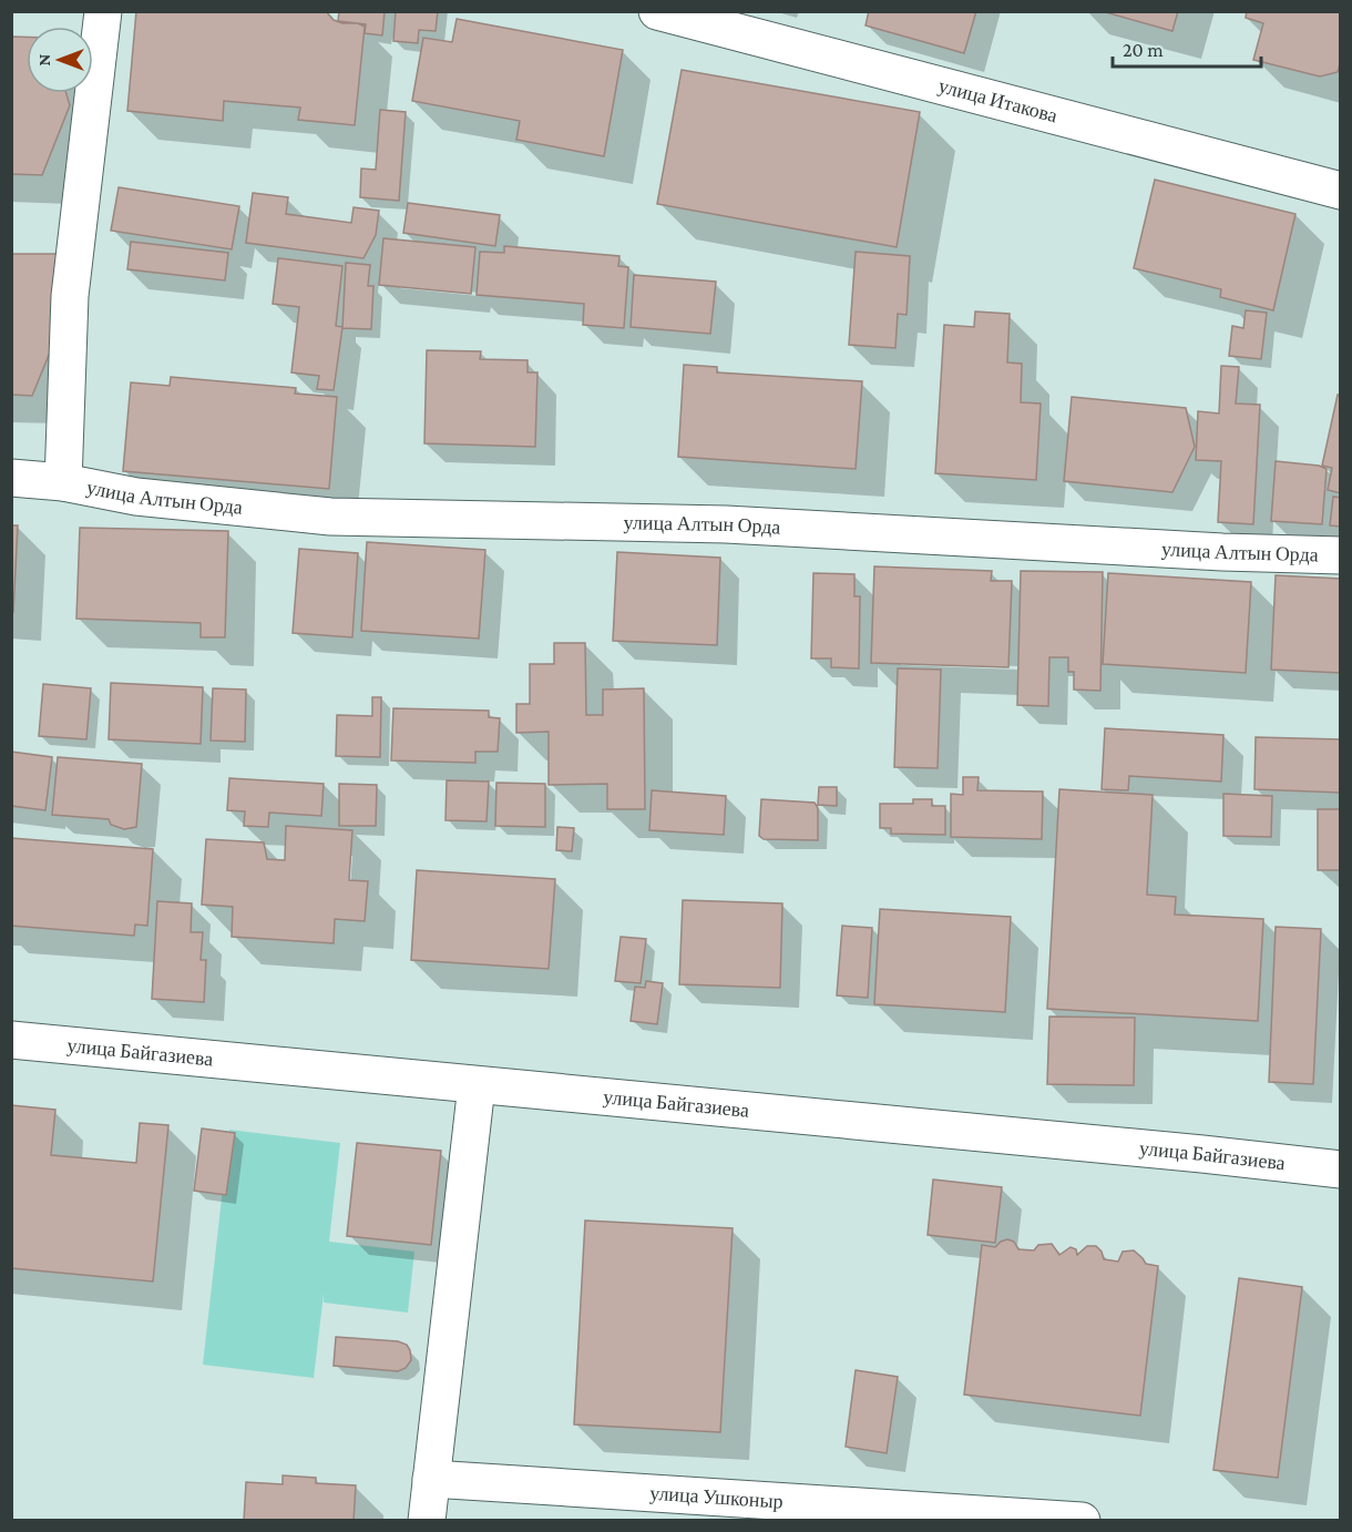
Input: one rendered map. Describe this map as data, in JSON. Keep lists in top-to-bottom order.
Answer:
{
  "streets": {
    "street": [
      "улица Итакова",
      "улица Алтын Орда",
      "улица Байгазиева",
      "улица Ушконыр"
    ]
  },
  "scale_bar": "20 m",
  "north": "left"
}
